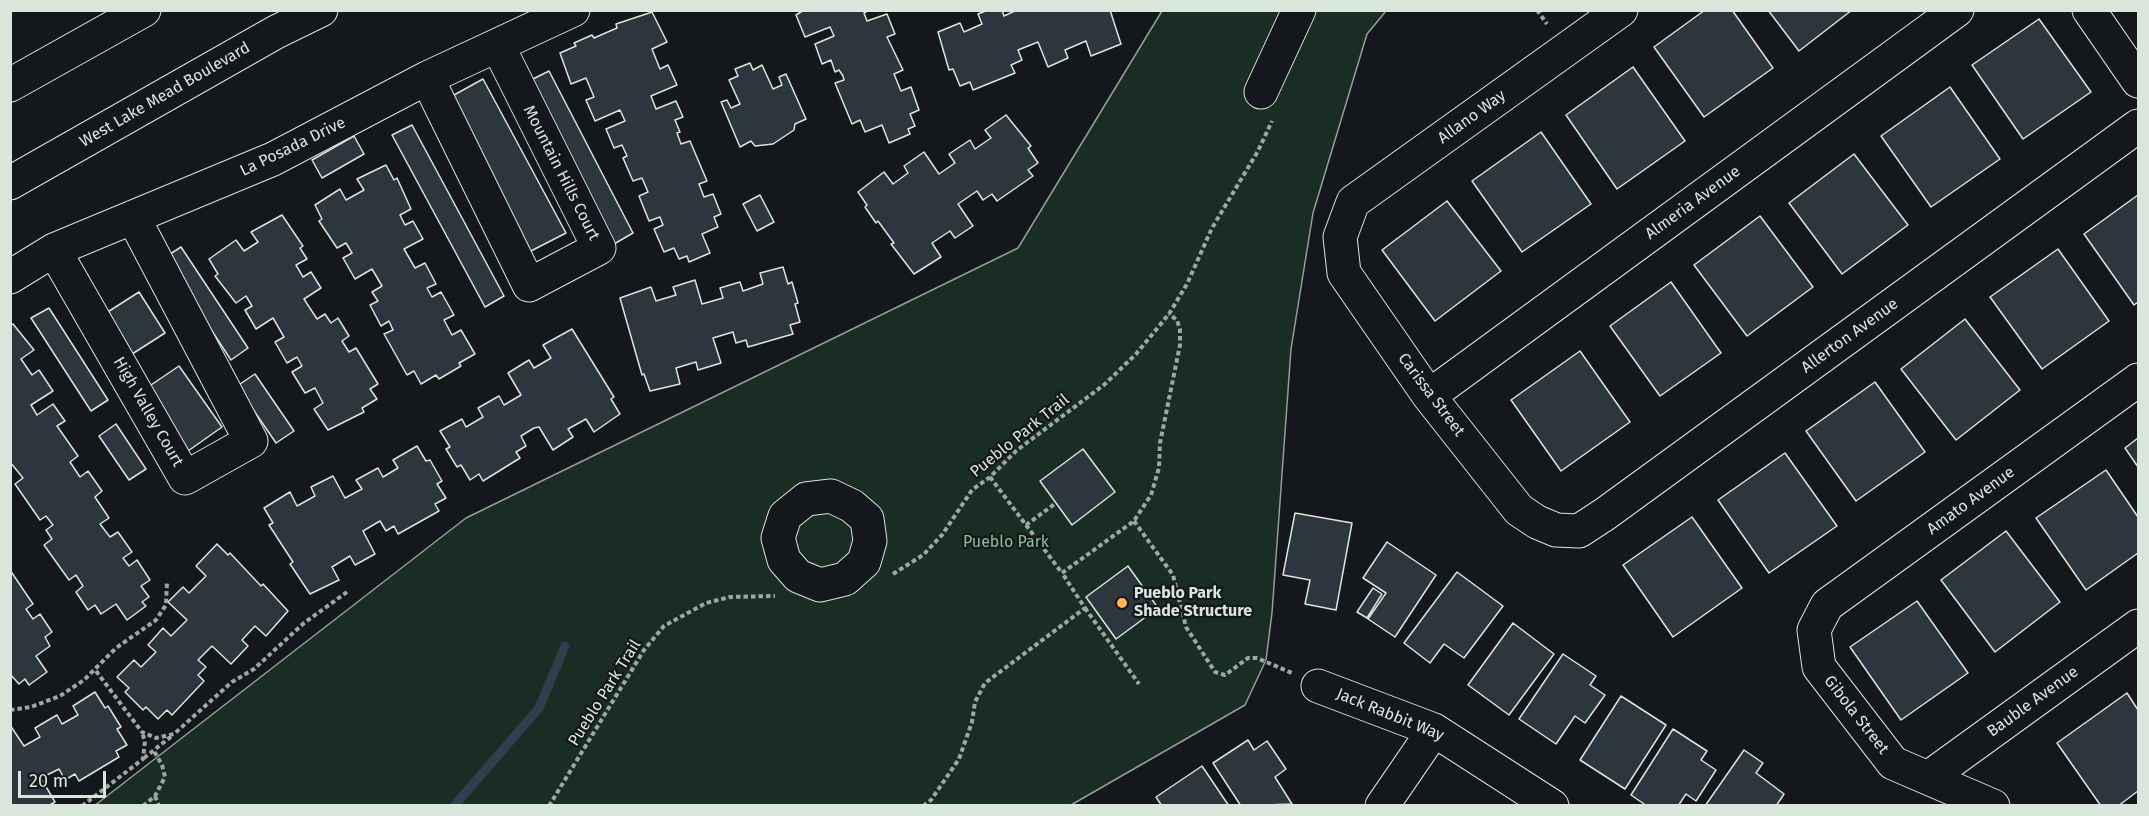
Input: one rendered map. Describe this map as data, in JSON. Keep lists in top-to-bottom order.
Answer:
{
  "streets": {
    "street": [
      "West Lake Mead Boulevard",
      "Allano Way",
      "La Posada Drive",
      "Mountain Hills Court",
      "Almeria Avenue",
      "Allerton Avenue",
      "Carissa Street",
      "High Valley Court",
      "Amato Avenue",
      "Bauble Avenue",
      "Jack Rabbit Way",
      "Gibola Street"
    ],
    "path": ["Pueblo Park Trail"]
  },
  "crossings": [
    ["Allano Way", "Carissa Street"],
    ["La Posada Drive", "Mountain Hills Court"],
    ["La Posada Drive", "High Valley Court"],
    ["Almeria Avenue", "Carissa Street"],
    ["Allerton Avenue", "Carissa Street"],
    ["Amato Avenue", "Gibola Street"],
    ["Bauble Avenue", "Gibola Street"]
  ],
  "parks": ["Pueblo Park"],
  "places": ["Pueblo Park Shade Structure"],
  "scale_bar": "20 m"
}
